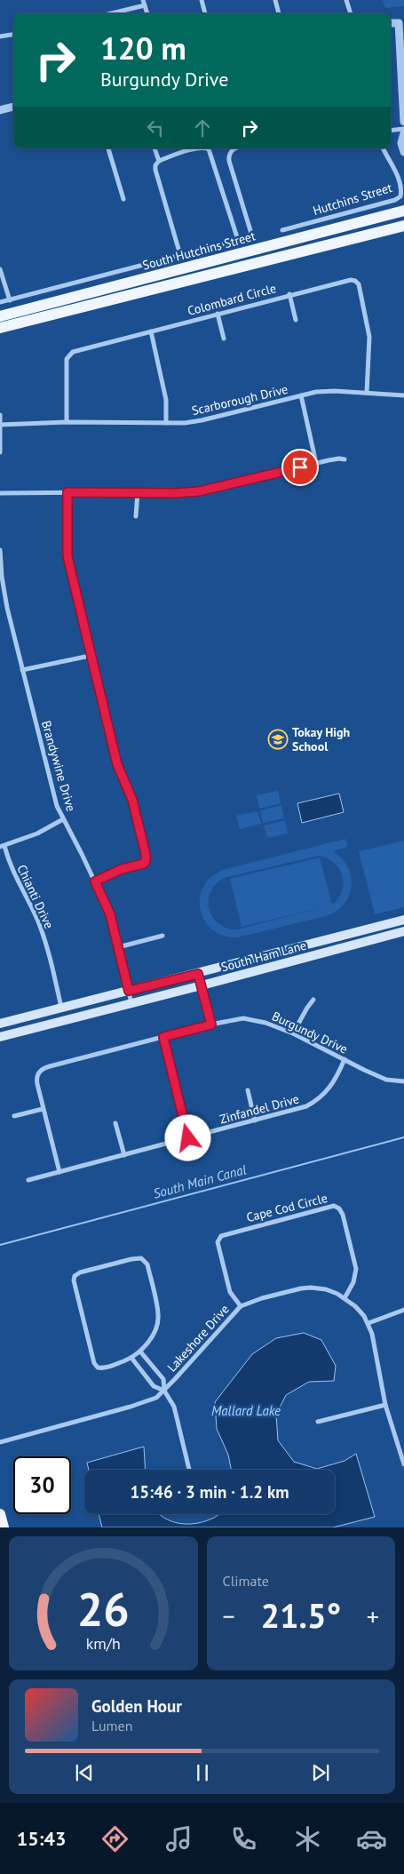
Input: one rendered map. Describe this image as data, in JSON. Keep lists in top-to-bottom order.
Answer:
{
  "streets": {
    "main road": ["South Hutchins Street", "South Ham Lane"],
    "street": [
      "Hutchins Street",
      "Colombard Circle",
      "Scarborough Drive",
      "Brandywine Drive",
      "Chianti Drive",
      "Burgundy Drive",
      "Zinfandel Drive",
      "Cape Cod Circle",
      "Lakeshore Drive"
    ]
  },
  "crossings": [
    ["Colombard Circle", "Scarborough Drive"],
    ["Brandywine Drive", "South Ham Lane"],
    ["Chianti Drive", "South Ham Lane"],
    ["Burgundy Drive", "Zinfandel Drive"],
    ["Cape Cod Circle", "Lakeshore Drive"]
  ],
  "water": ["South Main Canal", "Mallard Lake"],
  "places": {
    "school or university": ["Tokay High School"]
  },
  "page": {
    "turn": ["120 m", "Burgundy Drive"],
    "limit": "30",
    "trip": "15:46 · 3 min · 1.2 km",
    "tile": "Climate",
    "heat": ["−", "21.5°", "+"],
    "song": ["Golden Hour", "Lumen"],
    "tabs": "15:43",
    "gauge": ["26", "km/h"]
  }
}
